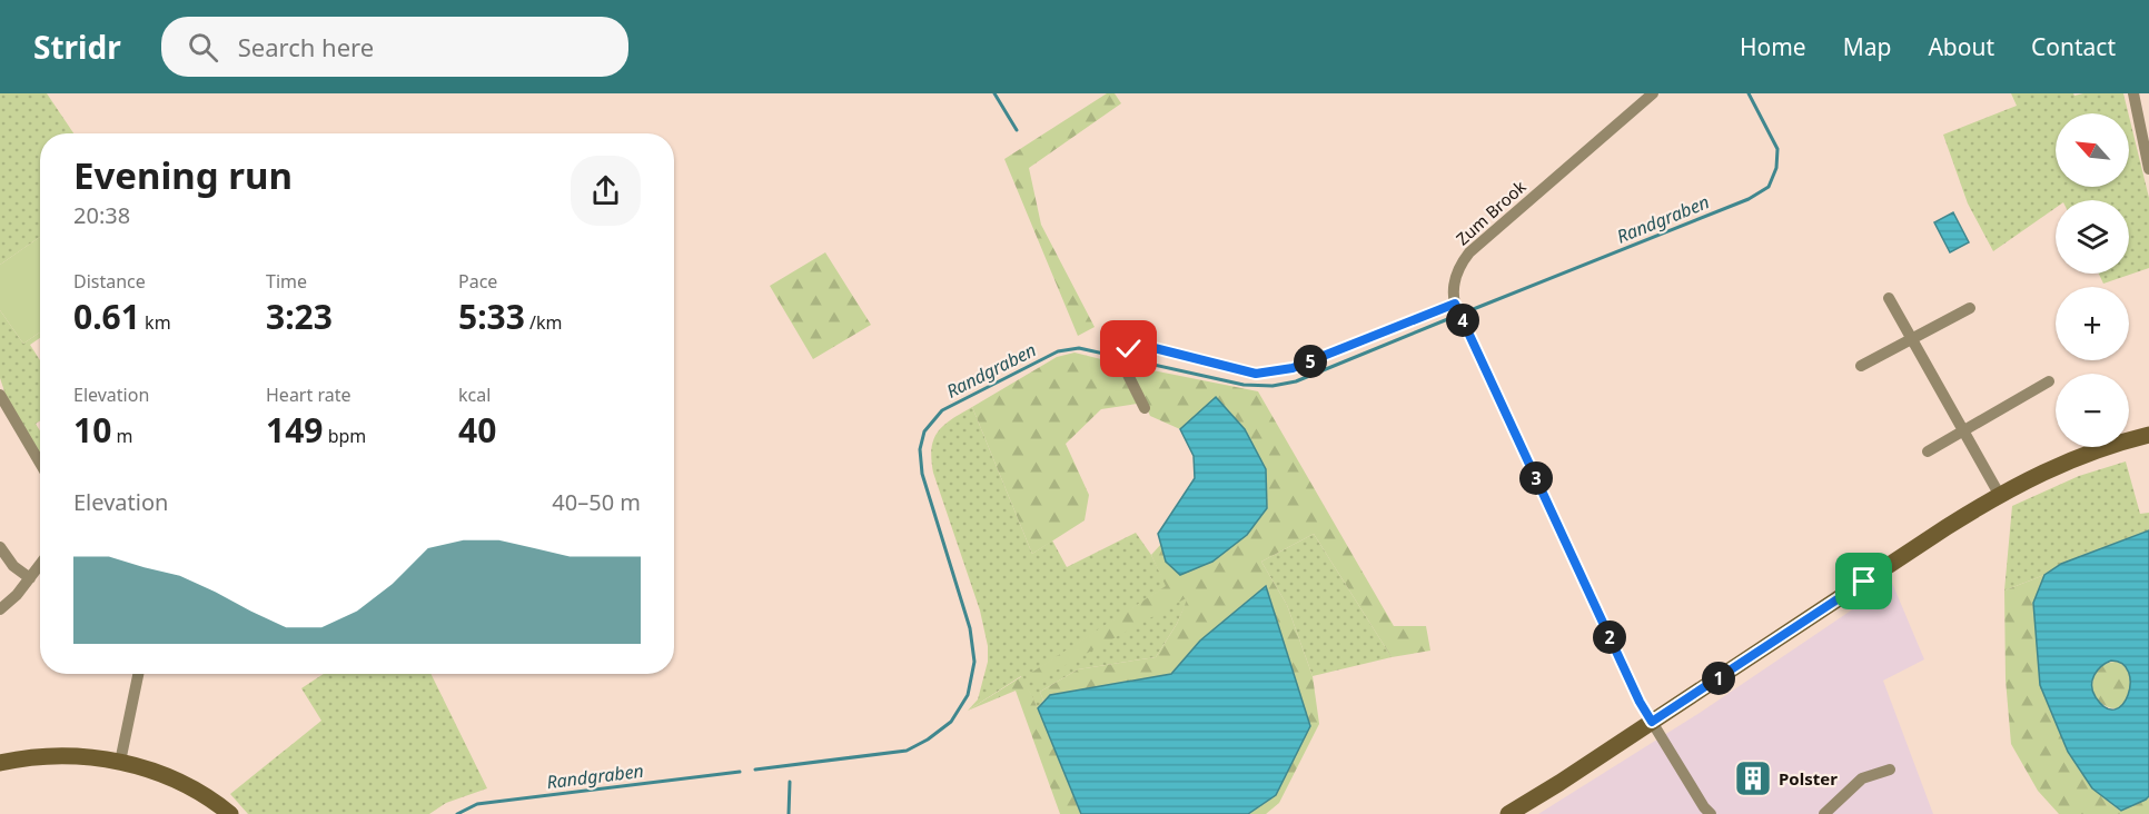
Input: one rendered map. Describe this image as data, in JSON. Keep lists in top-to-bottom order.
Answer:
{
  "streets": {
    "street": ["Zum Brook"]
  },
  "water": ["Randgraben"],
  "places": {
    "building": ["Polster"]
  },
  "north": "top left",
  "page": {
    "header": "Stridr",
    "search": "Search here",
    "nav": [
      "Home",
      "Map",
      "About",
      "Contact"
    ],
    "map_buttons": ["+", "−"],
    "heading": ["Evening run", "20:38"],
    "stats": [
      ["Distance", "0.61 km"],
      ["Time", "3:23"],
      ["Pace", "5:33 /km"],
      ["Elevation", "10 m"],
      ["Heart rate", "149 bpm"],
      ["kcal", "40"]
    ],
    "pins": [
      "4",
      "5",
      "3",
      "2",
      "1"
    ],
    "chart": ["Elevation", "40–50 m"]
  }
}
